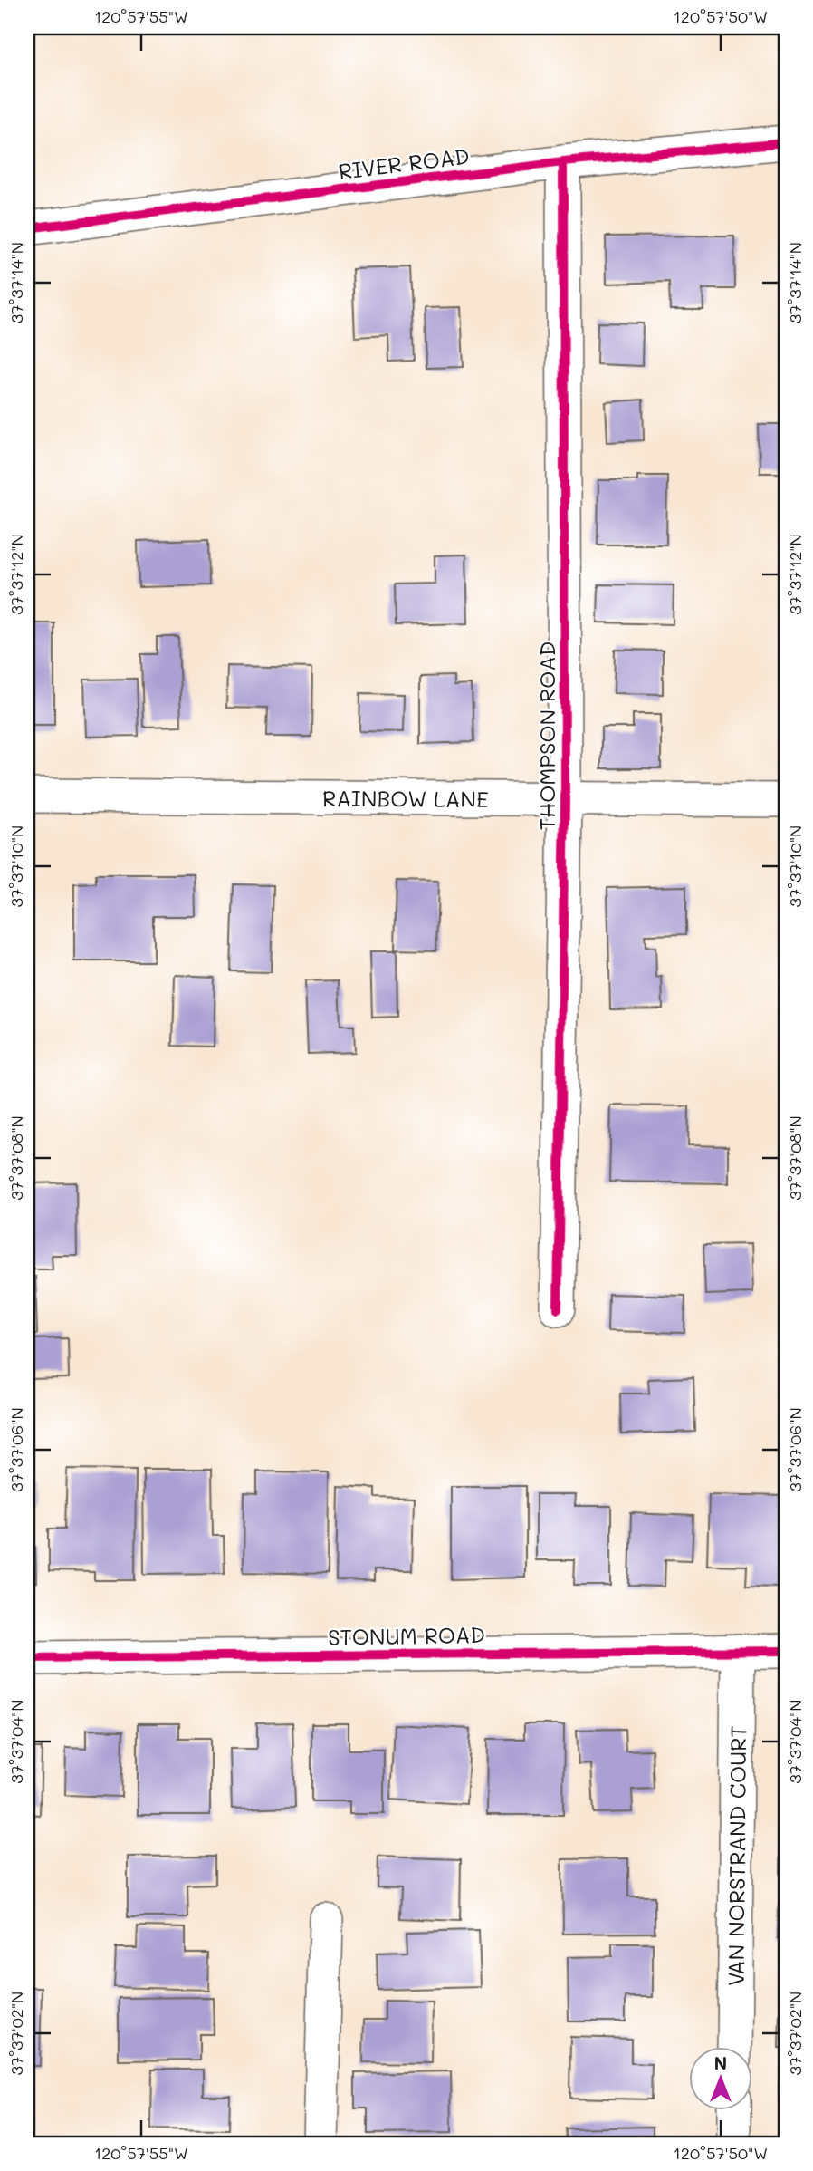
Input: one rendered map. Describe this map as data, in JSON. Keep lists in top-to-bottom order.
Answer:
{
  "streets": {
    "street": [
      "RIVER ROAD",
      "THOMPSON ROAD",
      "RAINBOW LANE",
      "STONUM ROAD",
      "VAN NORSTRAND COURT"
    ]
  },
  "crossings": [
    ["RIVER ROAD", "THOMPSON ROAD"],
    ["THOMPSON ROAD", "RAINBOW LANE"],
    ["STONUM ROAD", "VAN NORSTRAND COURT"]
  ],
  "north": "top",
  "coordinates": [
    "120°57'55\"W",
    "120°57'50\"W",
    "37°37'14\"N",
    "37°37'12\"N",
    "37°37'10\"N",
    "37°37'08\"N",
    "37°37'06\"N",
    "37°37'04\"N",
    "37°37'02\"N"
  ]
}
